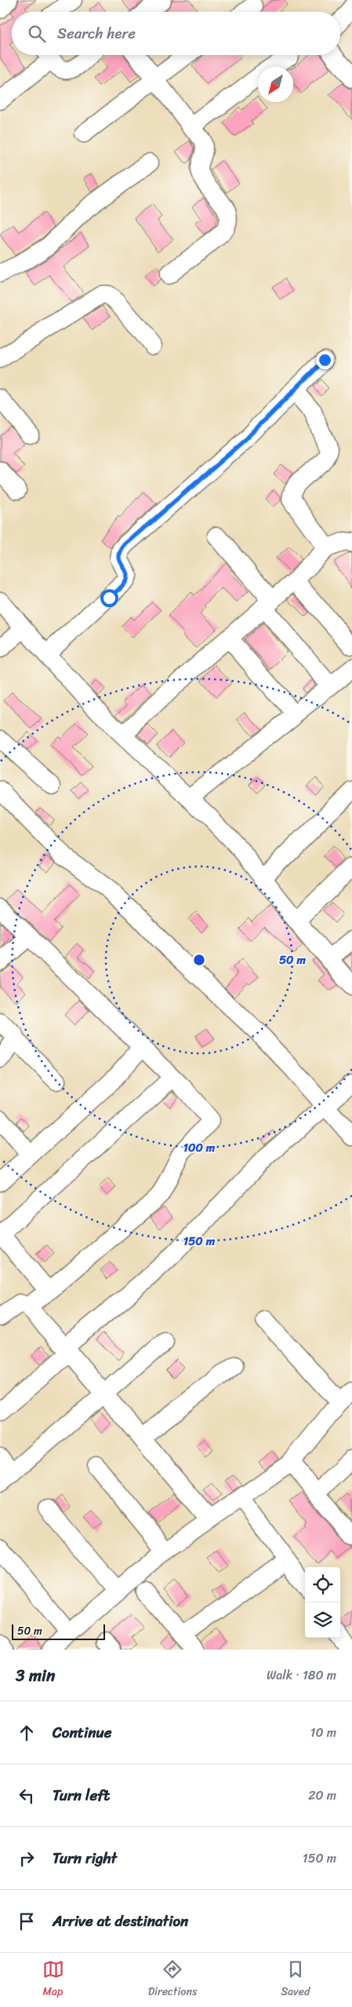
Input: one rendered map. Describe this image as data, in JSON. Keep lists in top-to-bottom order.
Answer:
{
  "scale_bar": "50 m",
  "north": "bottom left",
  "page": {
    "search": "Search here",
    "scale": "50 m",
    "heading": ["3 min", "Walk · 180 m"],
    "list": [
      ["Continue", "10 m"],
      ["Turn left", "20 m"],
      ["Turn right", "150 m"],
      "Arrive at destination"
    ],
    "nav": ["Map", "Directions", "Saved"]
  },
  "rings": ["50 m", "100 m", "150 m"]
}
